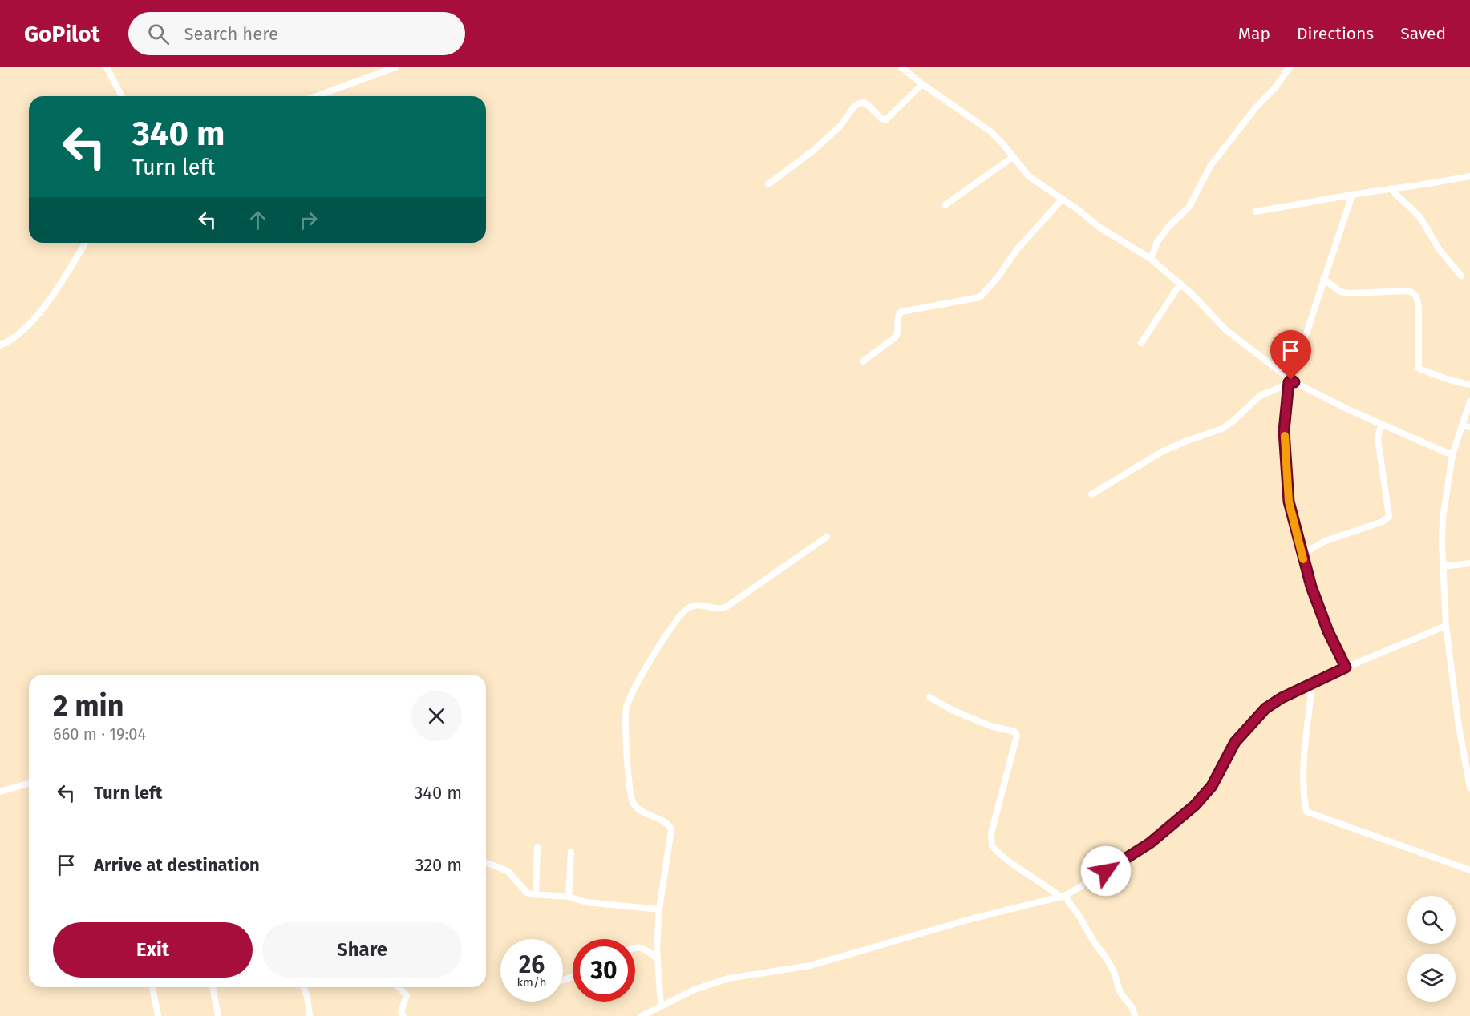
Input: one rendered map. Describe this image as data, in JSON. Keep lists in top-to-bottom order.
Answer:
{
  "page": {
    "header": "GoPilot",
    "search": "Search here",
    "nav": ["Map", "Directions", "Saved"],
    "turn": ["340 m", "Turn left"],
    "heading": ["2 min", "660 m · 19:04"],
    "list": [
      {
        "name": "Turn left",
        "value": "340 m"
      },
      {
        "name": "Arrive at destination",
        "value": "320 m"
      }
    ],
    "buttons": ["Exit", "Share"],
    "speed": "26 km/h",
    "limit": "30"
  }
}
